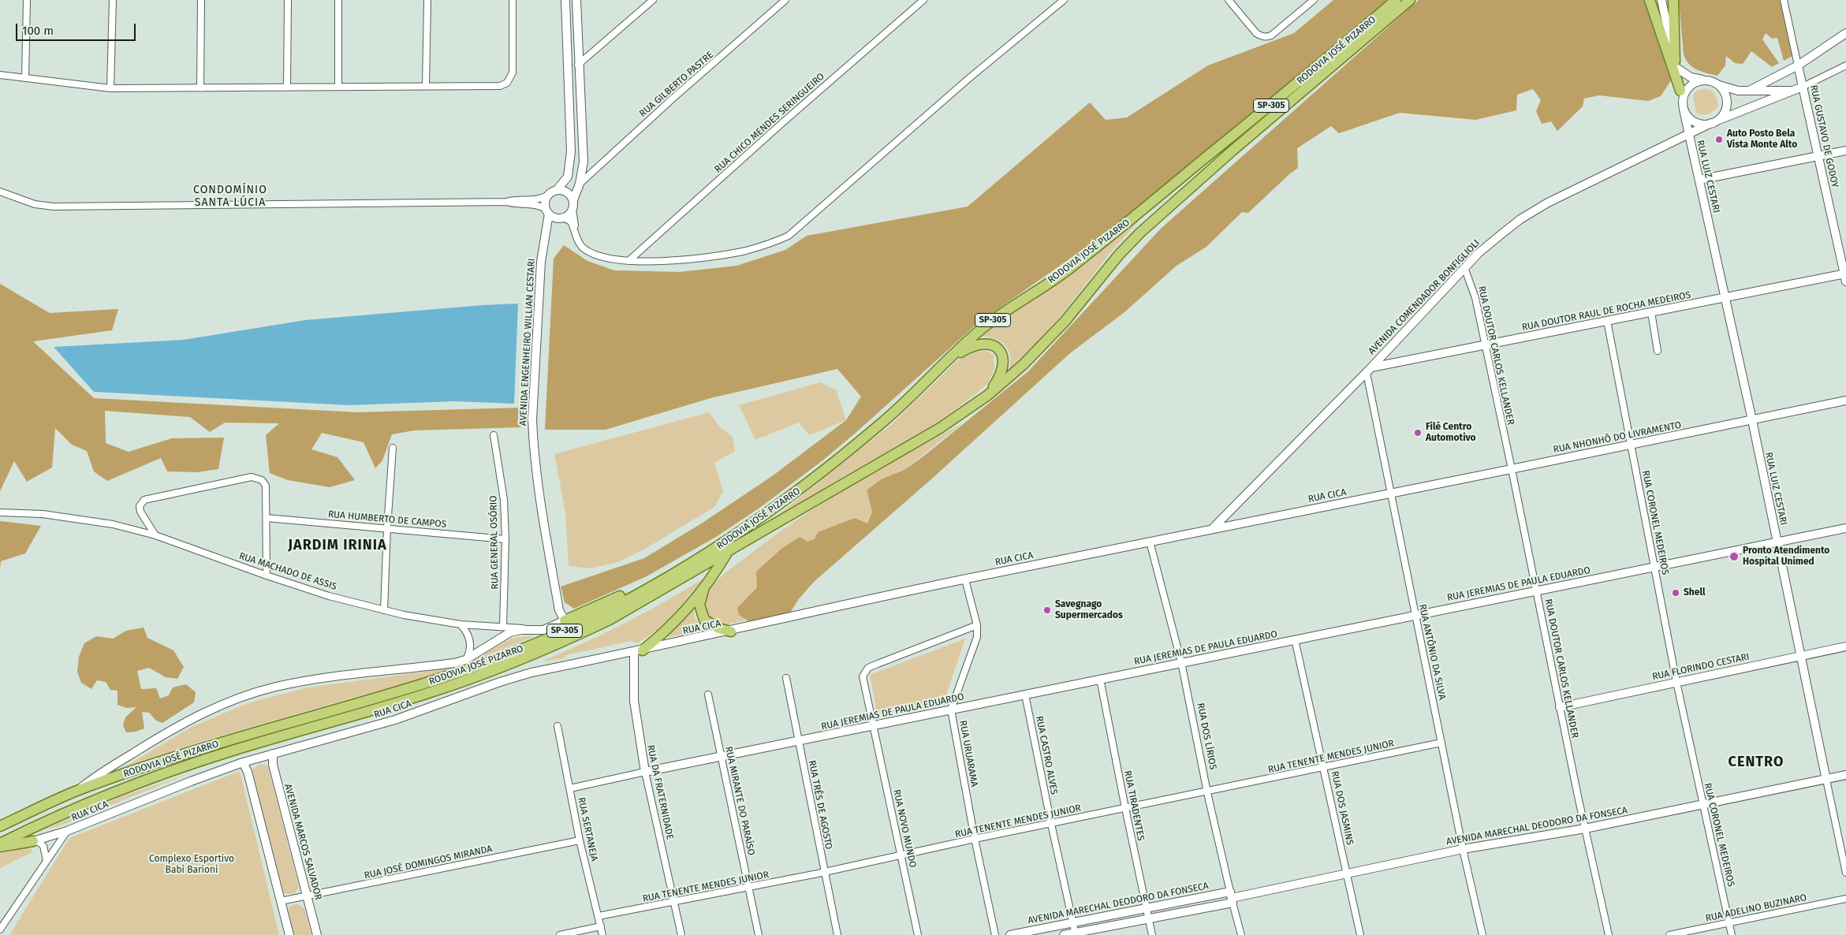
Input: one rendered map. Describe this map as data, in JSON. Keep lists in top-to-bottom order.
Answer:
{
  "streets": {
    "main road": ["RODOVIA JOSÉ PIZARRO", "SP-305"],
    "street": [
      "RUA GILBERTO PASTRE",
      "RUA CHICO MENDES SERINGUEIRO",
      "RUA GUSTAVO DE GODOY",
      "RUA LUIZ CESTARI",
      "AVENIDA COMENDADOR BONFIGLIOLI",
      "RUA DOUTOR RAUL DE ROCHA MEDEIROS",
      "AVENIDA ENGENHEIRO WILLIAN CESTARI",
      "RUA DOUTOR CARLOS KELLANDER",
      "RUA NHONHÔ DO LIVRAMENTO",
      "RUA CICA",
      "RUA HUMBERTO DE CAMPOS",
      "RUA CORONEL MEDEIROS",
      "RUA GENERAL OSÓRIO",
      "RUA MACHADO DE ASSIS",
      "RUA JEREMIAS DE PAULA EDUARDO",
      "RUA ANTÔNIO DA SILVA",
      "RUA FLORINDO CESTARI",
      "RUA DOS LÍRIOS",
      "RUA URUARAMA",
      "RUA CASTRO ALVES",
      "RUA TENENTE MENDES JUNIOR",
      "RUA DA FRATERNIDADE",
      "RUA MIRANTE DO PARAÍSO",
      "RUA TRÊS DE AGOSTO",
      "RUA TIRADENTES",
      "RUA DOS JASMINS",
      "AVENIDA MARECHAL DEODORO DA FONSECA",
      "RUA NOVO MUNDO",
      "RUA SERTANEJA",
      "AVENIDA MARCOS SALVADOR",
      "RUA JOSÉ DOMINGOS MIRANDA",
      "RUA ADELINO BUZINARO"
    ]
  },
  "crossings": [
    ["RUA GUSTAVO DE GODOY", "AVENIDA COMENDADOR BONFIGLIOLI"],
    ["RUA GUSTAVO DE GODOY", "RUA DOUTOR RAUL DE ROCHA MEDEIROS"],
    ["RUA LUIZ CESTARI", "AVENIDA COMENDADOR BONFIGLIOLI"],
    ["RUA LUIZ CESTARI", "RUA DOUTOR RAUL DE ROCHA MEDEIROS"],
    ["RUA LUIZ CESTARI", "RUA NHONHÔ DO LIVRAMENTO"],
    ["RUA LUIZ CESTARI", "RUA JEREMIAS DE PAULA EDUARDO"],
    ["RUA LUIZ CESTARI", "RUA FLORINDO CESTARI"],
    ["RUA LUIZ CESTARI", "AVENIDA MARECHAL DEODORO DA FONSECA"],
    ["AVENIDA COMENDADOR BONFIGLIOLI", "RUA DOUTOR RAUL DE ROCHA MEDEIROS"],
    ["AVENIDA COMENDADOR BONFIGLIOLI", "RUA DOUTOR CARLOS KELLANDER"],
    ["AVENIDA COMENDADOR BONFIGLIOLI", "RUA CICA"],
    ["AVENIDA COMENDADOR BONFIGLIOLI", "RUA ANTÔNIO DA SILVA"],
    ["RUA DOUTOR RAUL DE ROCHA MEDEIROS", "RUA DOUTOR CARLOS KELLANDER"],
    ["RUA DOUTOR RAUL DE ROCHA MEDEIROS", "RUA CORONEL MEDEIROS"],
    ["RUA DOUTOR RAUL DE ROCHA MEDEIROS", "RUA ANTÔNIO DA SILVA"],
    ["RUA DOUTOR CARLOS KELLANDER", "RUA NHONHÔ DO LIVRAMENTO"],
    ["RUA DOUTOR CARLOS KELLANDER", "RUA JEREMIAS DE PAULA EDUARDO"],
    ["RUA DOUTOR CARLOS KELLANDER", "RUA FLORINDO CESTARI"],
    ["RUA DOUTOR CARLOS KELLANDER", "AVENIDA MARECHAL DEODORO DA FONSECA"],
    ["RUA NHONHÔ DO LIVRAMENTO", "RUA CICA"],
    ["RUA NHONHÔ DO LIVRAMENTO", "RUA CORONEL MEDEIROS"],
    ["RUA NHONHÔ DO LIVRAMENTO", "RUA ANTÔNIO DA SILVA"],
    ["RUA CICA", "RUA ANTÔNIO DA SILVA"],
    ["RUA CICA", "RUA DOS LÍRIOS"],
    ["RUA CICA", "RUA URUARAMA"],
    ["RUA CICA", "RUA DA FRATERNIDADE"],
    ["RUA CICA", "AVENIDA MARCOS SALVADOR"],
    ["RUA HUMBERTO DE CAMPOS", "RUA GENERAL OSÓRIO"],
    ["RUA CORONEL MEDEIROS", "RUA JEREMIAS DE PAULA EDUARDO"],
    ["RUA CORONEL MEDEIROS", "RUA FLORINDO CESTARI"],
    ["RUA CORONEL MEDEIROS", "AVENIDA MARECHAL DEODORO DA FONSECA"],
    ["RUA CORONEL MEDEIROS", "RUA ADELINO BUZINARO"],
    ["RUA GENERAL OSÓRIO", "RUA MACHADO DE ASSIS"],
    ["RUA JEREMIAS DE PAULA EDUARDO", "RUA ANTÔNIO DA SILVA"],
    ["RUA JEREMIAS DE PAULA EDUARDO", "RUA DOS LÍRIOS"],
    ["RUA JEREMIAS DE PAULA EDUARDO", "RUA URUARAMA"],
    ["RUA JEREMIAS DE PAULA EDUARDO", "RUA CASTRO ALVES"],
    ["RUA JEREMIAS DE PAULA EDUARDO", "RUA DA FRATERNIDADE"],
    ["RUA JEREMIAS DE PAULA EDUARDO", "RUA MIRANTE DO PARAÍSO"],
    ["RUA JEREMIAS DE PAULA EDUARDO", "RUA TRÊS DE AGOSTO"],
    ["RUA JEREMIAS DE PAULA EDUARDO", "RUA TIRADENTES"],
    ["RUA JEREMIAS DE PAULA EDUARDO", "RUA DOS JASMINS"],
    ["RUA JEREMIAS DE PAULA EDUARDO", "RUA NOVO MUNDO"],
    ["RUA JEREMIAS DE PAULA EDUARDO", "RUA SERTANEJA"],
    ["RUA ANTÔNIO DA SILVA", "RUA TENENTE MENDES JUNIOR"],
    ["RUA ANTÔNIO DA SILVA", "AVENIDA MARECHAL DEODORO DA FONSECA"],
    ["RUA DOS LÍRIOS", "RUA TENENTE MENDES JUNIOR"],
    ["RUA DOS LÍRIOS", "AVENIDA MARECHAL DEODORO DA FONSECA"],
    ["RUA URUARAMA", "RUA TENENTE MENDES JUNIOR"],
    ["RUA URUARAMA", "RUA NOVO MUNDO"],
    ["RUA CASTRO ALVES", "RUA TENENTE MENDES JUNIOR"],
    ["RUA CASTRO ALVES", "AVENIDA MARECHAL DEODORO DA FONSECA"],
    ["RUA TENENTE MENDES JUNIOR", "RUA DA FRATERNIDADE"],
    ["RUA TENENTE MENDES JUNIOR", "RUA MIRANTE DO PARAÍSO"],
    ["RUA TENENTE MENDES JUNIOR", "RUA TRÊS DE AGOSTO"],
    ["RUA TENENTE MENDES JUNIOR", "RUA TIRADENTES"],
    ["RUA TENENTE MENDES JUNIOR", "RUA DOS JASMINS"],
    ["RUA TENENTE MENDES JUNIOR", "RUA NOVO MUNDO"],
    ["RUA TENENTE MENDES JUNIOR", "RUA SERTANEJA"],
    ["RUA TIRADENTES", "AVENIDA MARECHAL DEODORO DA FONSECA"],
    ["RUA DOS JASMINS", "AVENIDA MARECHAL DEODORO DA FONSECA"],
    ["RUA SERTANEJA", "RUA JOSÉ DOMINGOS MIRANDA"],
    ["AVENIDA MARCOS SALVADOR", "RUA JOSÉ DOMINGOS MIRANDA"]
  ],
  "districts": ["CONDOMÍNIO SANTA LÚCIA", "JARDIM IRINIA", "CENTRO"],
  "parks": ["Complexo Esportivo Babi Barioni"],
  "places": [
    "Auto Posto Bela Vista Monte Alto",
    "Filé Centro Automotivo",
    "Pronto Atendimento Hospital Unimed",
    "Shell",
    "Savegnago Supermercados"
  ],
  "scale_bar": "100 m"
}
